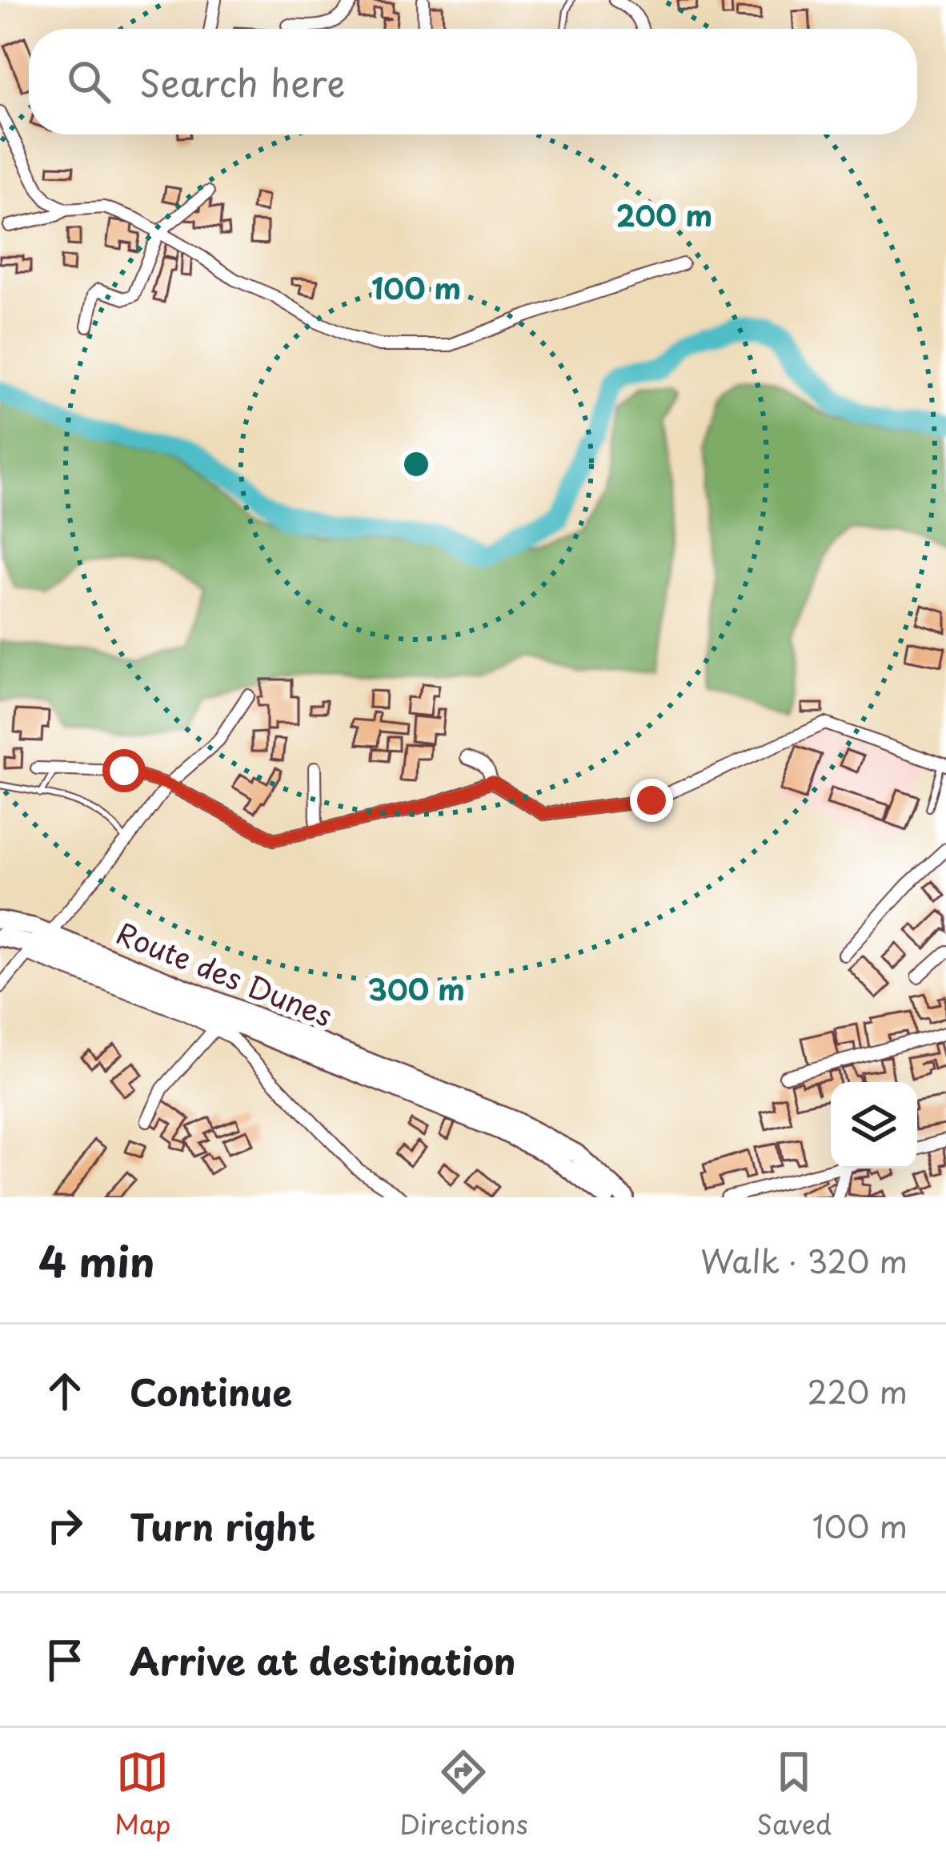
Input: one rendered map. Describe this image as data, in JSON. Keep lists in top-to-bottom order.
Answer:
{
  "streets": {
    "main road": ["Route des Dunes"]
  },
  "page": {
    "search": "Search here",
    "heading": ["4 min", "Walk · 320 m"],
    "list": [
      ["Continue", "220 m"],
      ["Turn right", "100 m"],
      "Arrive at destination"
    ],
    "nav": ["Map", "Directions", "Saved"]
  },
  "rings": ["200 m", "100 m", "300 m"]
}
